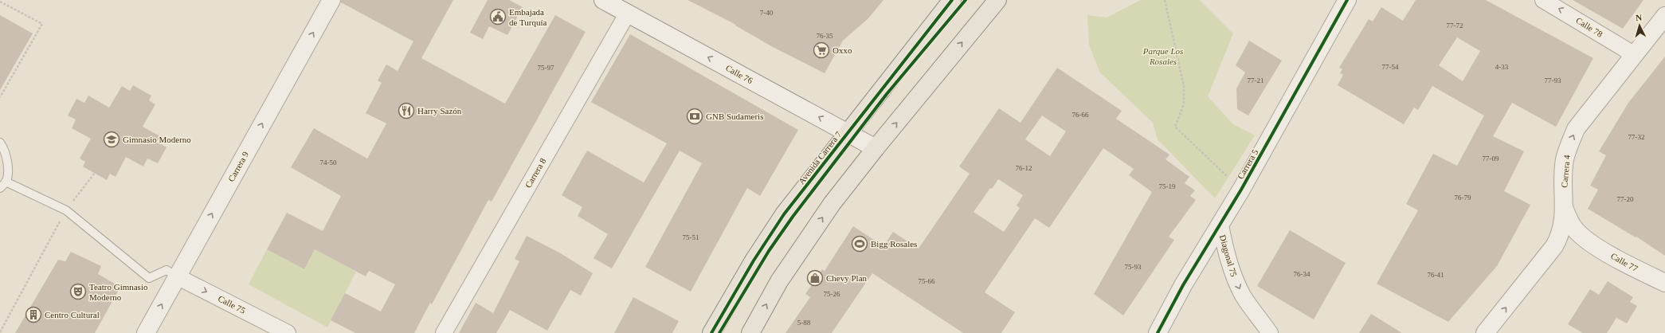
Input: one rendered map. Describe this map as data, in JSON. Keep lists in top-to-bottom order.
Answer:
{
  "streets": {
    "main road": ["Avenida Carrera 7"],
    "street": [
      "Calle 78",
      "Calle 76",
      "Carrera 5",
      "Carrera 9",
      "Carrera 4",
      "Carrera 8",
      "Diagonal 75",
      "Calle 77",
      "Calle 75"
    ]
  },
  "crossings": [
    ["Calle 78", "Carrera 4"],
    ["Calle 76", "Avenida Carrera 7"],
    ["Calle 76", "Carrera 8"],
    ["Carrera 5", "Diagonal 75"],
    ["Carrera 9", "Calle 75"],
    ["Carrera 4", "Calle 77"]
  ],
  "one_way": [
    "Calle 78",
    "Calle 76",
    "Carrera 9",
    "Carrera 4",
    "Diagonal 75",
    "Calle 75"
  ],
  "parks": ["Parque Los Rosales"],
  "places": {
    "public building": ["Embajada de Turquía"],
    "supermarket": ["Oxxo"],
    "restaurant": ["Harry Sazón"],
    "bank": ["GNB Sudameris"],
    "school or university": ["Gimnasio Moderno"],
    "sports": ["Bigg Rosales"],
    "shop": ["Chevy Plan"],
    "theatre": ["Teatro Gimnasio Moderno"],
    "building": ["Centro Cultural"]
  },
  "house_numbers": [
    "7-40",
    "77-72",
    "76-35",
    "77-54",
    "4-33",
    "75-97",
    "77-21",
    "77-93",
    "76-66",
    "77-32",
    "77-09",
    "74-50",
    "76-12",
    "75-19",
    "76-79",
    "77-20",
    "75-51",
    "75-93",
    "76-34",
    "76-41",
    "75-66",
    "75-26",
    "5-88"
  ],
  "north": "top"
}
